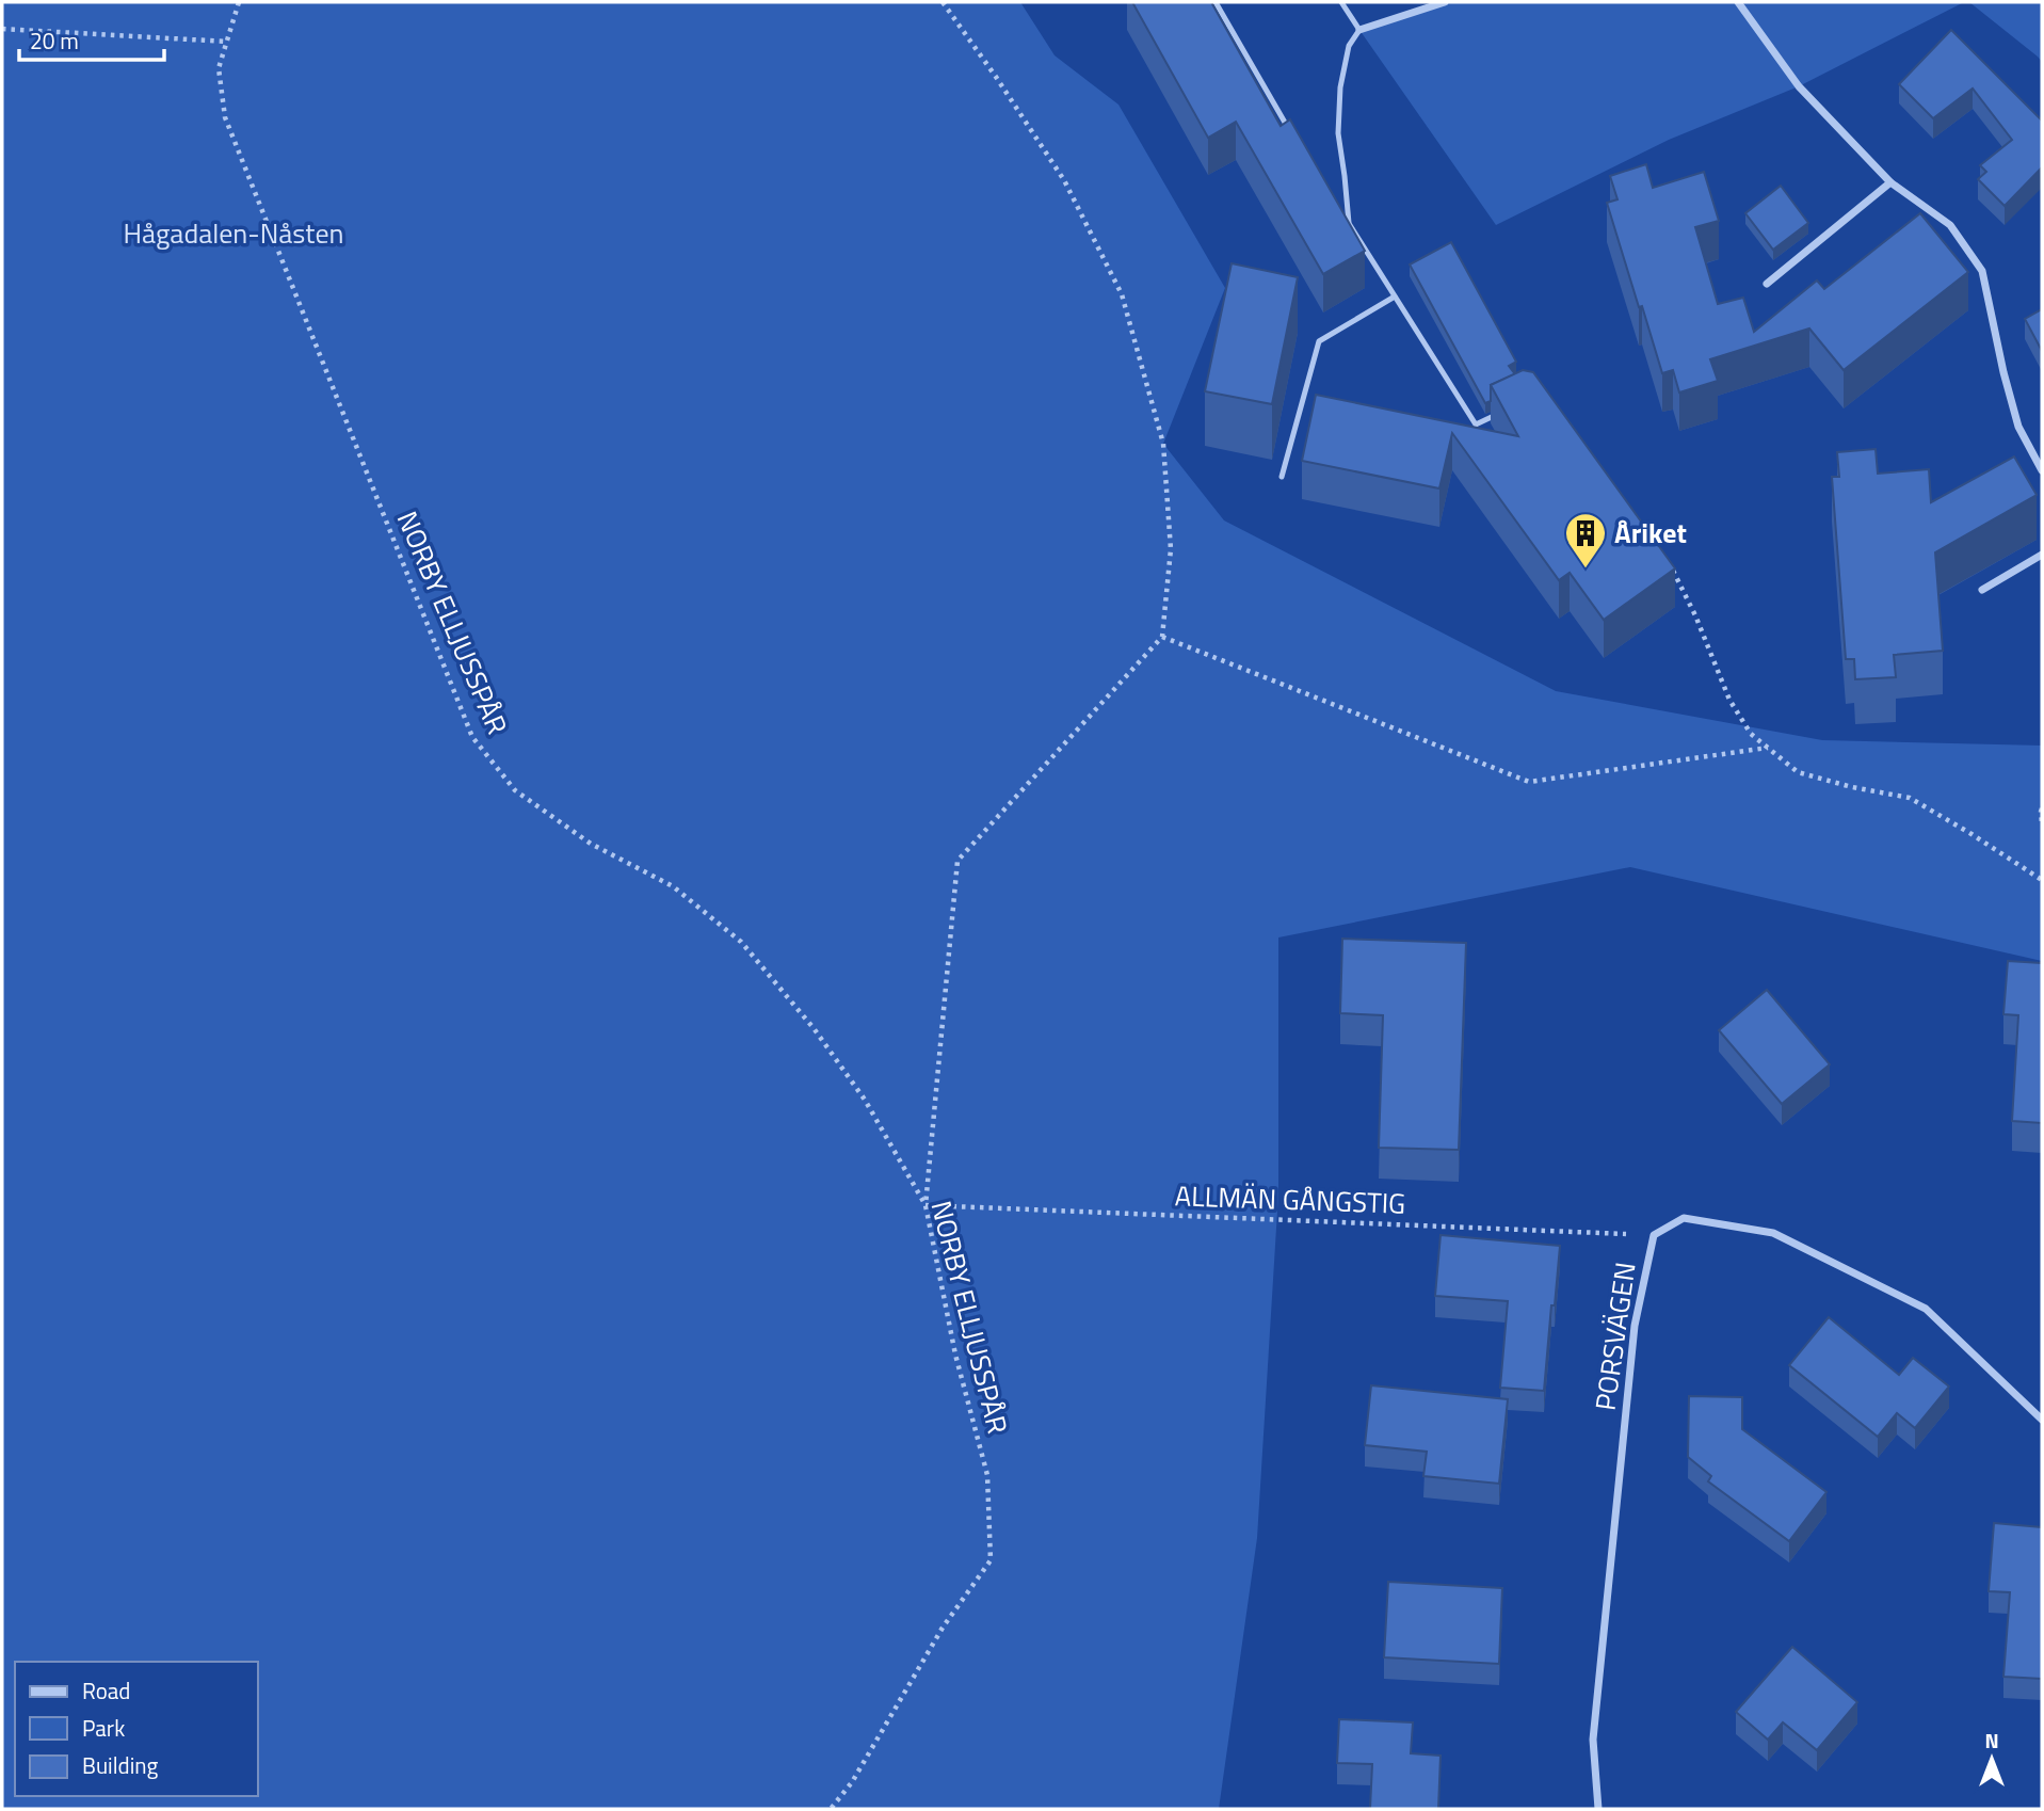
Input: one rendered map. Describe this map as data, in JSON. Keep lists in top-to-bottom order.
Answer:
{
  "streets": {
    "street": ["PORSVÄGEN"],
    "path": ["NORBY ELLJUSSPÅR", "ALLMÄN GÅNGSTIG"]
  },
  "crossings": [
    ["NORBY ELLJUSSPÅR", "ALLMÄN GÅNGSTIG"],
    ["ALLMÄN GÅNGSTIG", "PORSVÄGEN"]
  ],
  "parks": ["Hågadalen-Nåsten"],
  "places": {
    "building": ["Åriket"]
  },
  "legend": ["Road", "Park", "Building"],
  "scale_bar": "20 m",
  "north": "top"
}
